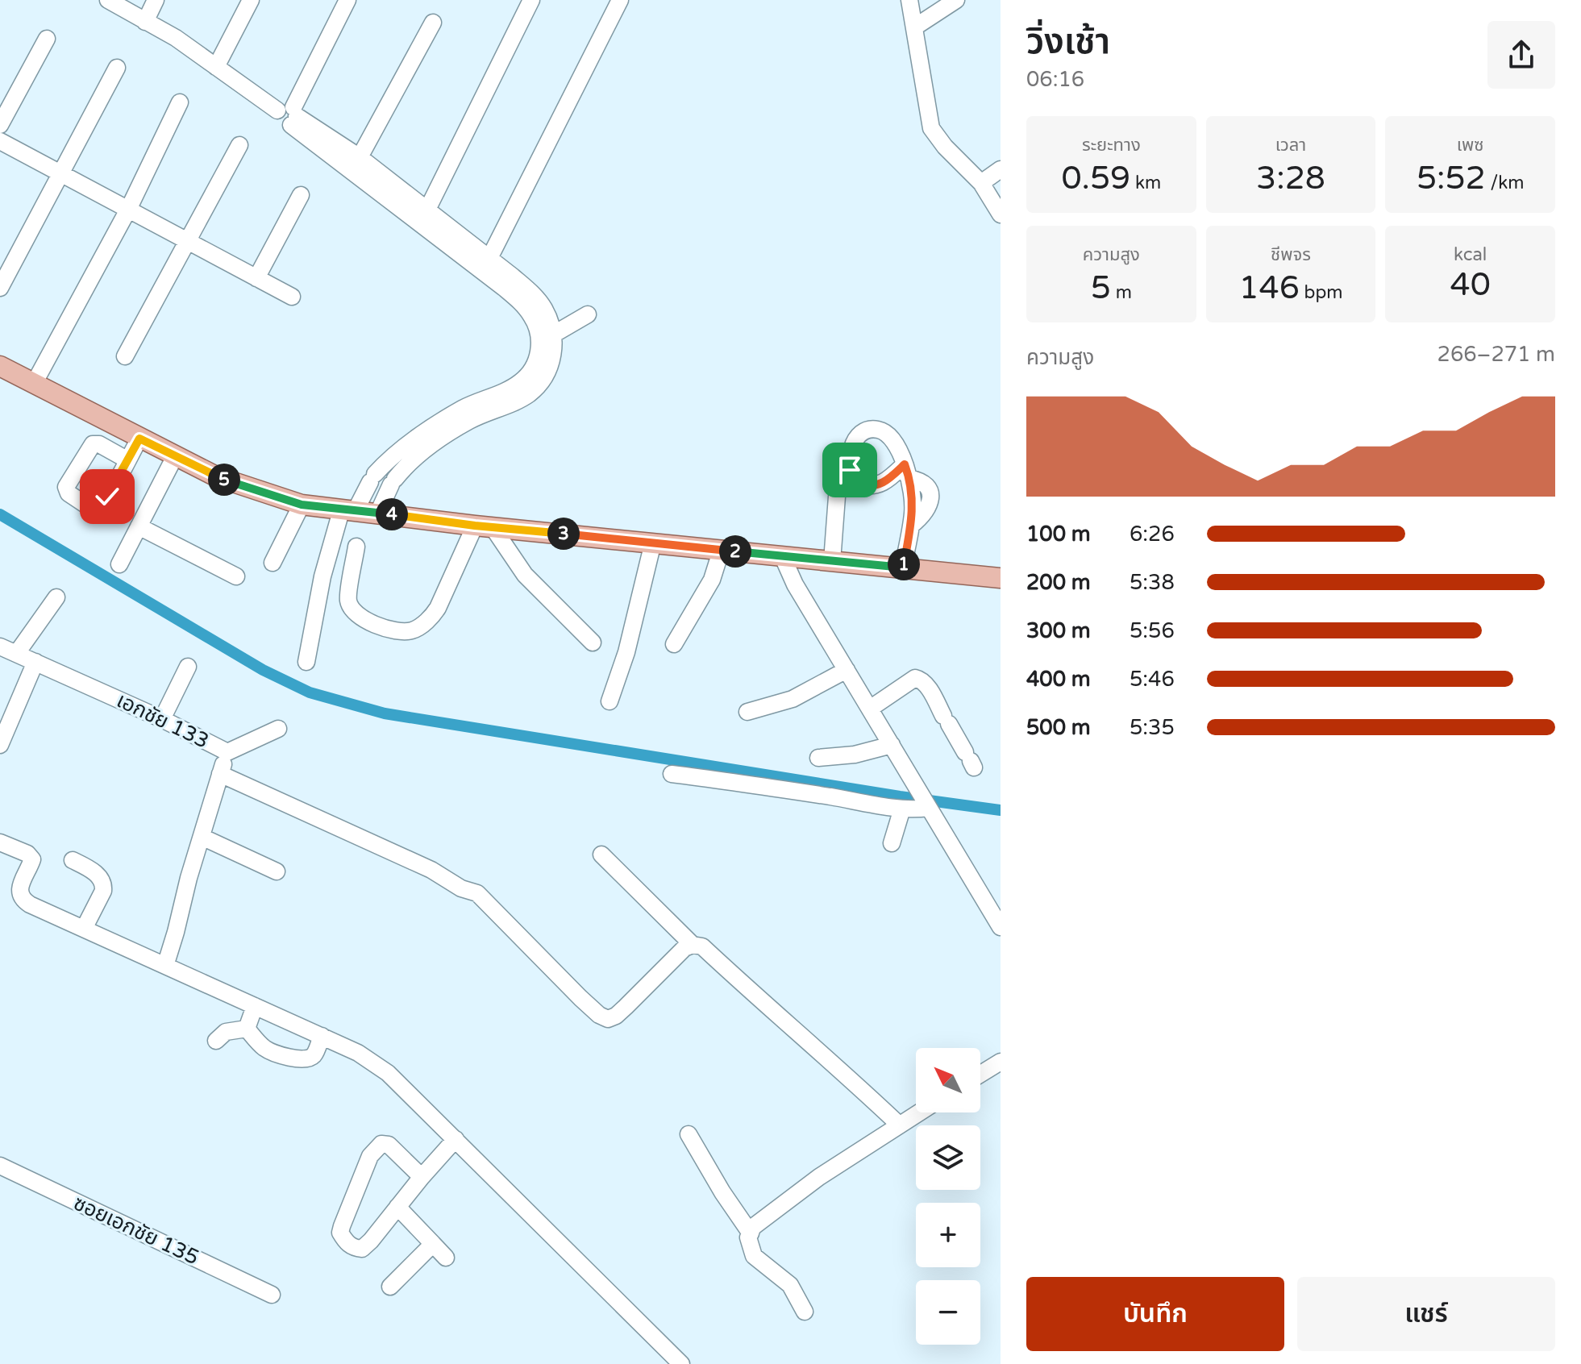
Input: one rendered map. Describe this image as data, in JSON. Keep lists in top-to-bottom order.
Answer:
{
  "streets": {
    "street": ["เอกชัย 133", "ซอยเอกชัย 135"]
  },
  "north": "top left",
  "page": {
    "heading": ["วิ่งเช้า", "06:16"],
    "stats": [
      ["ระยะทาง", "0.59 km"],
      ["เวลา", "3:28"],
      ["เพซ", "5:52 /km"],
      ["ความสูง", "5 m"],
      ["ชีพจร", "146 bpm"],
      ["kcal", "40"]
    ],
    "chart": ["ความสูง", "266–271 m"],
    "pins": [
      "5",
      "4",
      "3",
      "2",
      "1"
    ],
    "list": [
      {
        "name": "100 m",
        "note": "6:26"
      },
      {
        "name": "200 m",
        "note": "5:38"
      },
      {
        "name": "300 m",
        "note": "5:56"
      },
      {
        "name": "400 m",
        "note": "5:46"
      },
      {
        "name": "500 m",
        "note": "5:35"
      }
    ],
    "map_buttons": ["+", "−"],
    "buttons": ["บันทึก", "แชร์"]
  }
}
